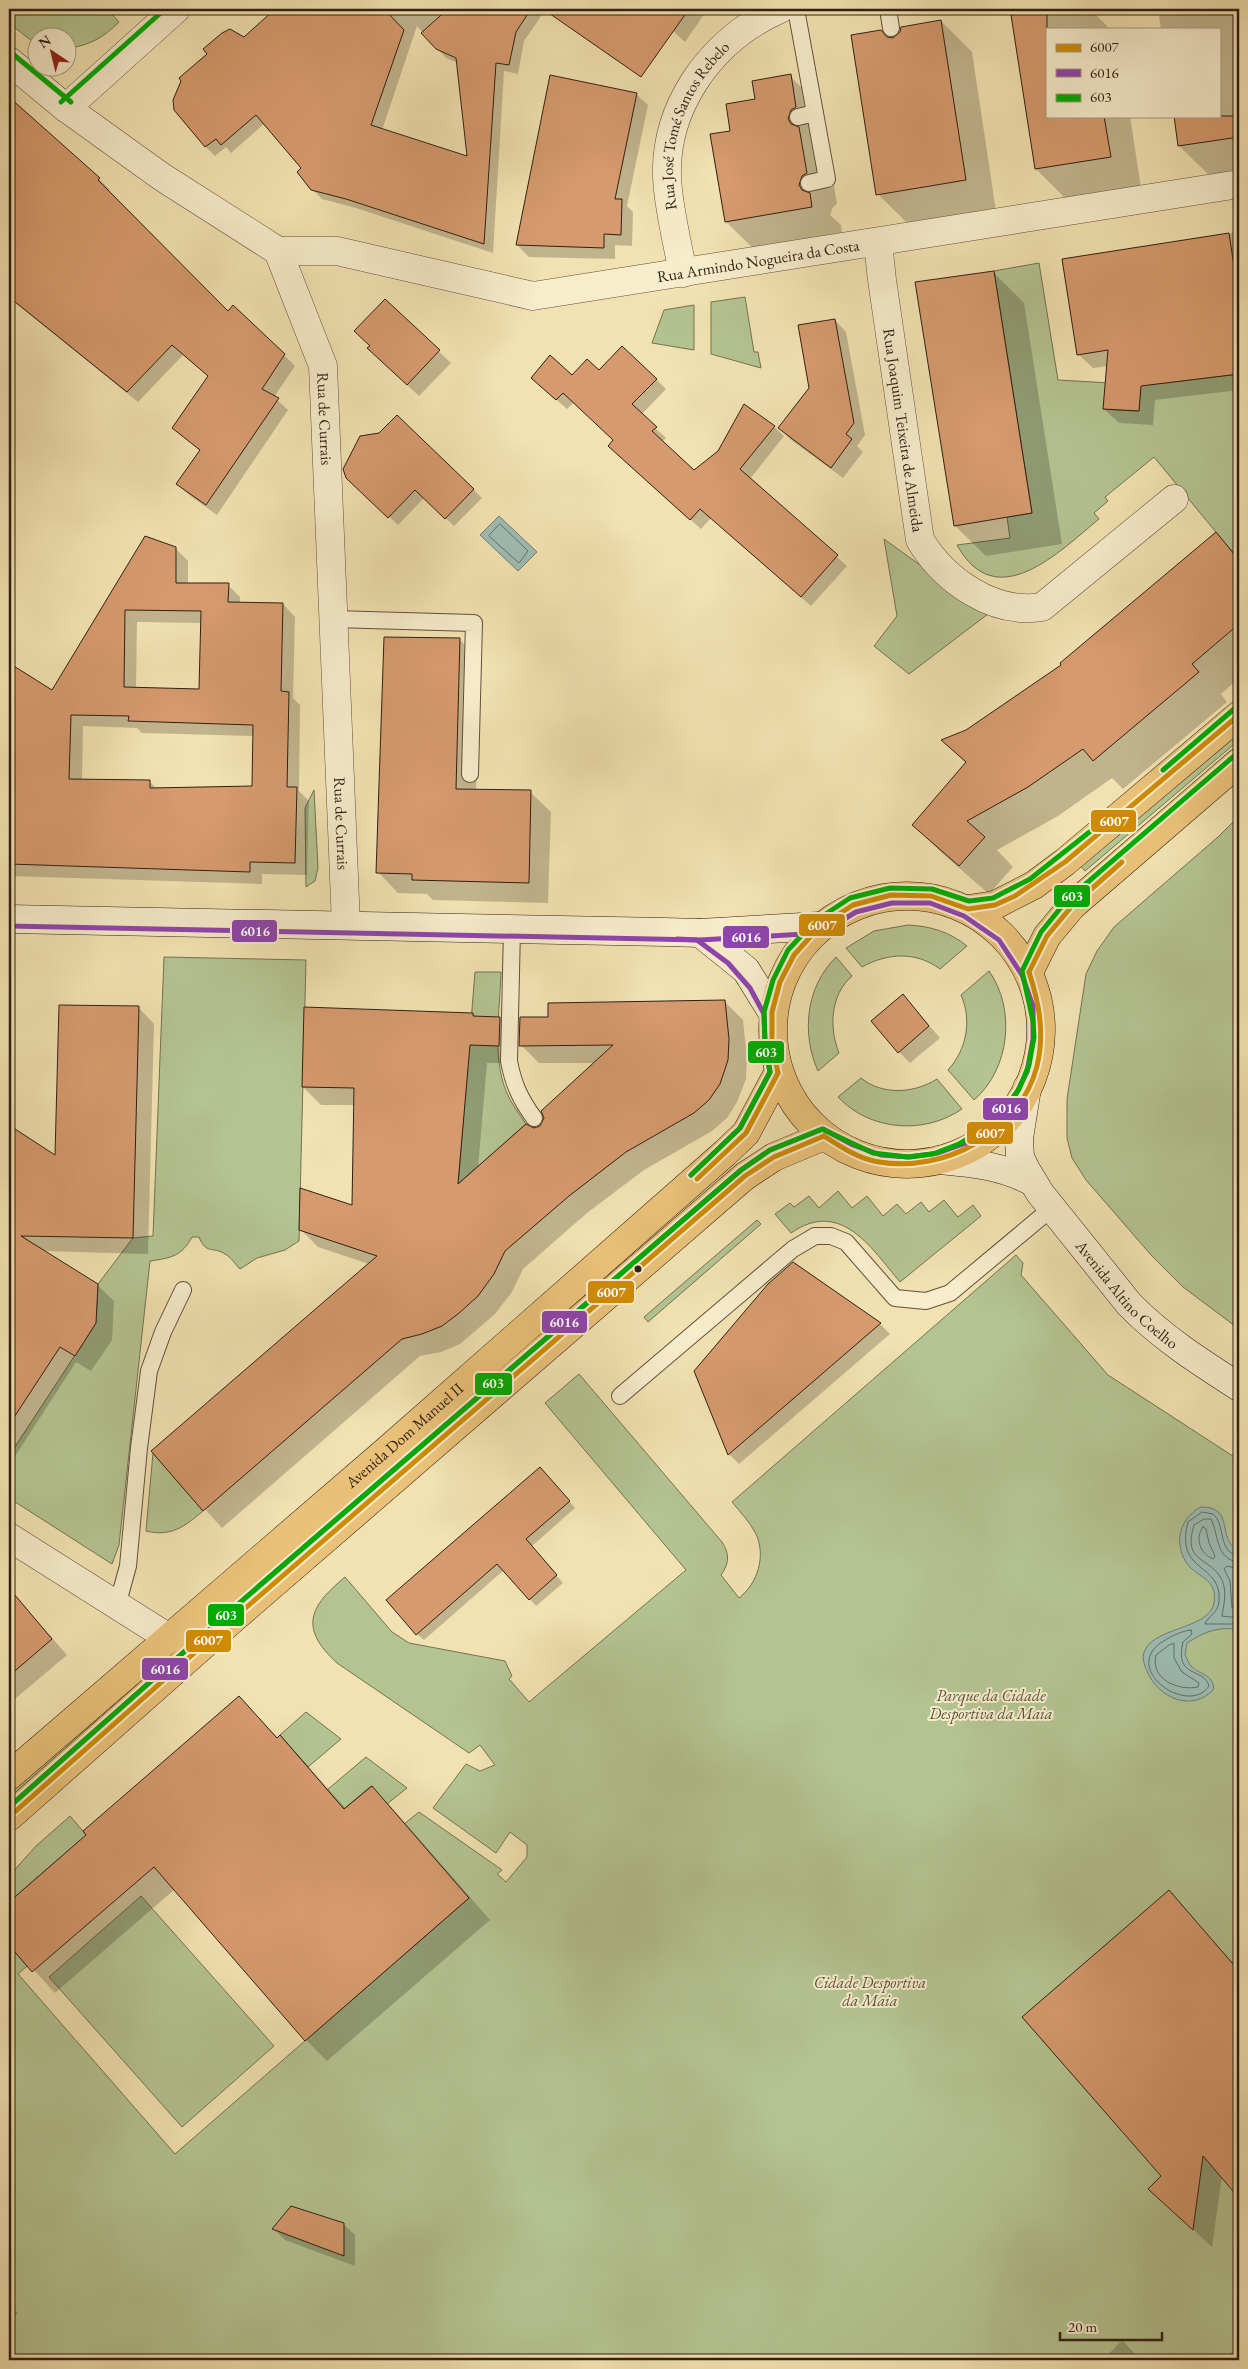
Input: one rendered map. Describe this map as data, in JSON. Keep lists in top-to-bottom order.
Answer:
{
  "streets": {
    "main road": ["Avenida Dom Manuel II"],
    "street": [
      "Rua José Tomé Santos Rebelo",
      "Rua Armindo Nogueira da Costa",
      "Rua de Currais",
      "Rua Joaquim Teixeira de Almeida",
      "Avenida Altino Coelho"
    ]
  },
  "crossings": [
    ["Rua José Tomé Santos Rebelo", "Rua Armindo Nogueira da Costa"],
    ["Rua Armindo Nogueira da Costa", "Rua de Currais"],
    ["Rua Armindo Nogueira da Costa", "Rua Joaquim Teixeira de Almeida"]
  ],
  "parks": ["Parque da Cidade Desportiva da Maia", "Cidade Desportiva da Maia"],
  "lines": ["transit line 603", "transit line 6007", "transit line 6016"],
  "legend": ["6007", "6016", "603"],
  "scale_bar": "20 m",
  "north": "top left"
}
